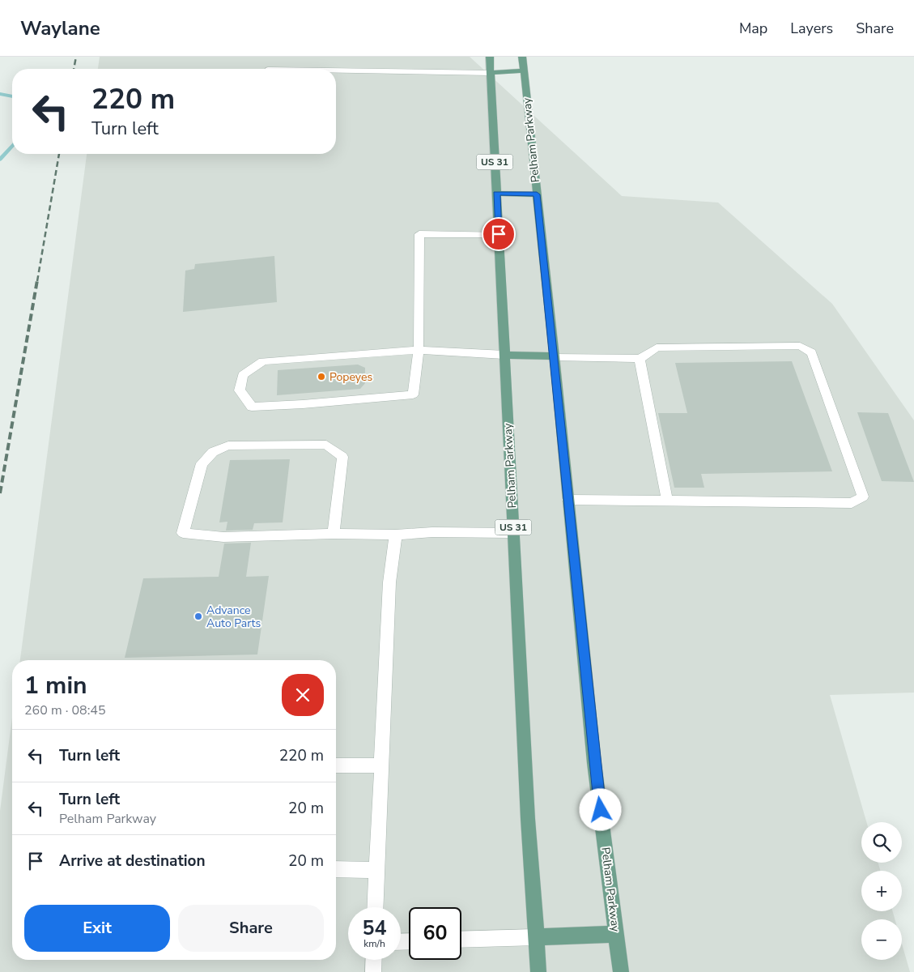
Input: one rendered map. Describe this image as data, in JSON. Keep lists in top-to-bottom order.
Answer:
{
  "streets": {
    "main road": ["Pelham Parkway", "US 31"]
  },
  "places": ["Popeyes", "Advance Auto Parts"],
  "page": {
    "header": "Waylane",
    "nav": ["Map", "Layers", "Share"],
    "turn": ["220 m", "Turn left"],
    "heading": ["1 min", "260 m · 08:45"],
    "list": [
      {
        "name": "Turn left",
        "value": "220 m"
      },
      {
        "name": "Turn left",
        "note": "Pelham Parkway",
        "value": "20 m"
      },
      {
        "name": "Arrive at destination",
        "value": "20 m"
      }
    ],
    "map_buttons": ["+", "−"],
    "buttons": ["Exit", "Share"],
    "speed": "54 km/h",
    "limit": "60"
  }
}
